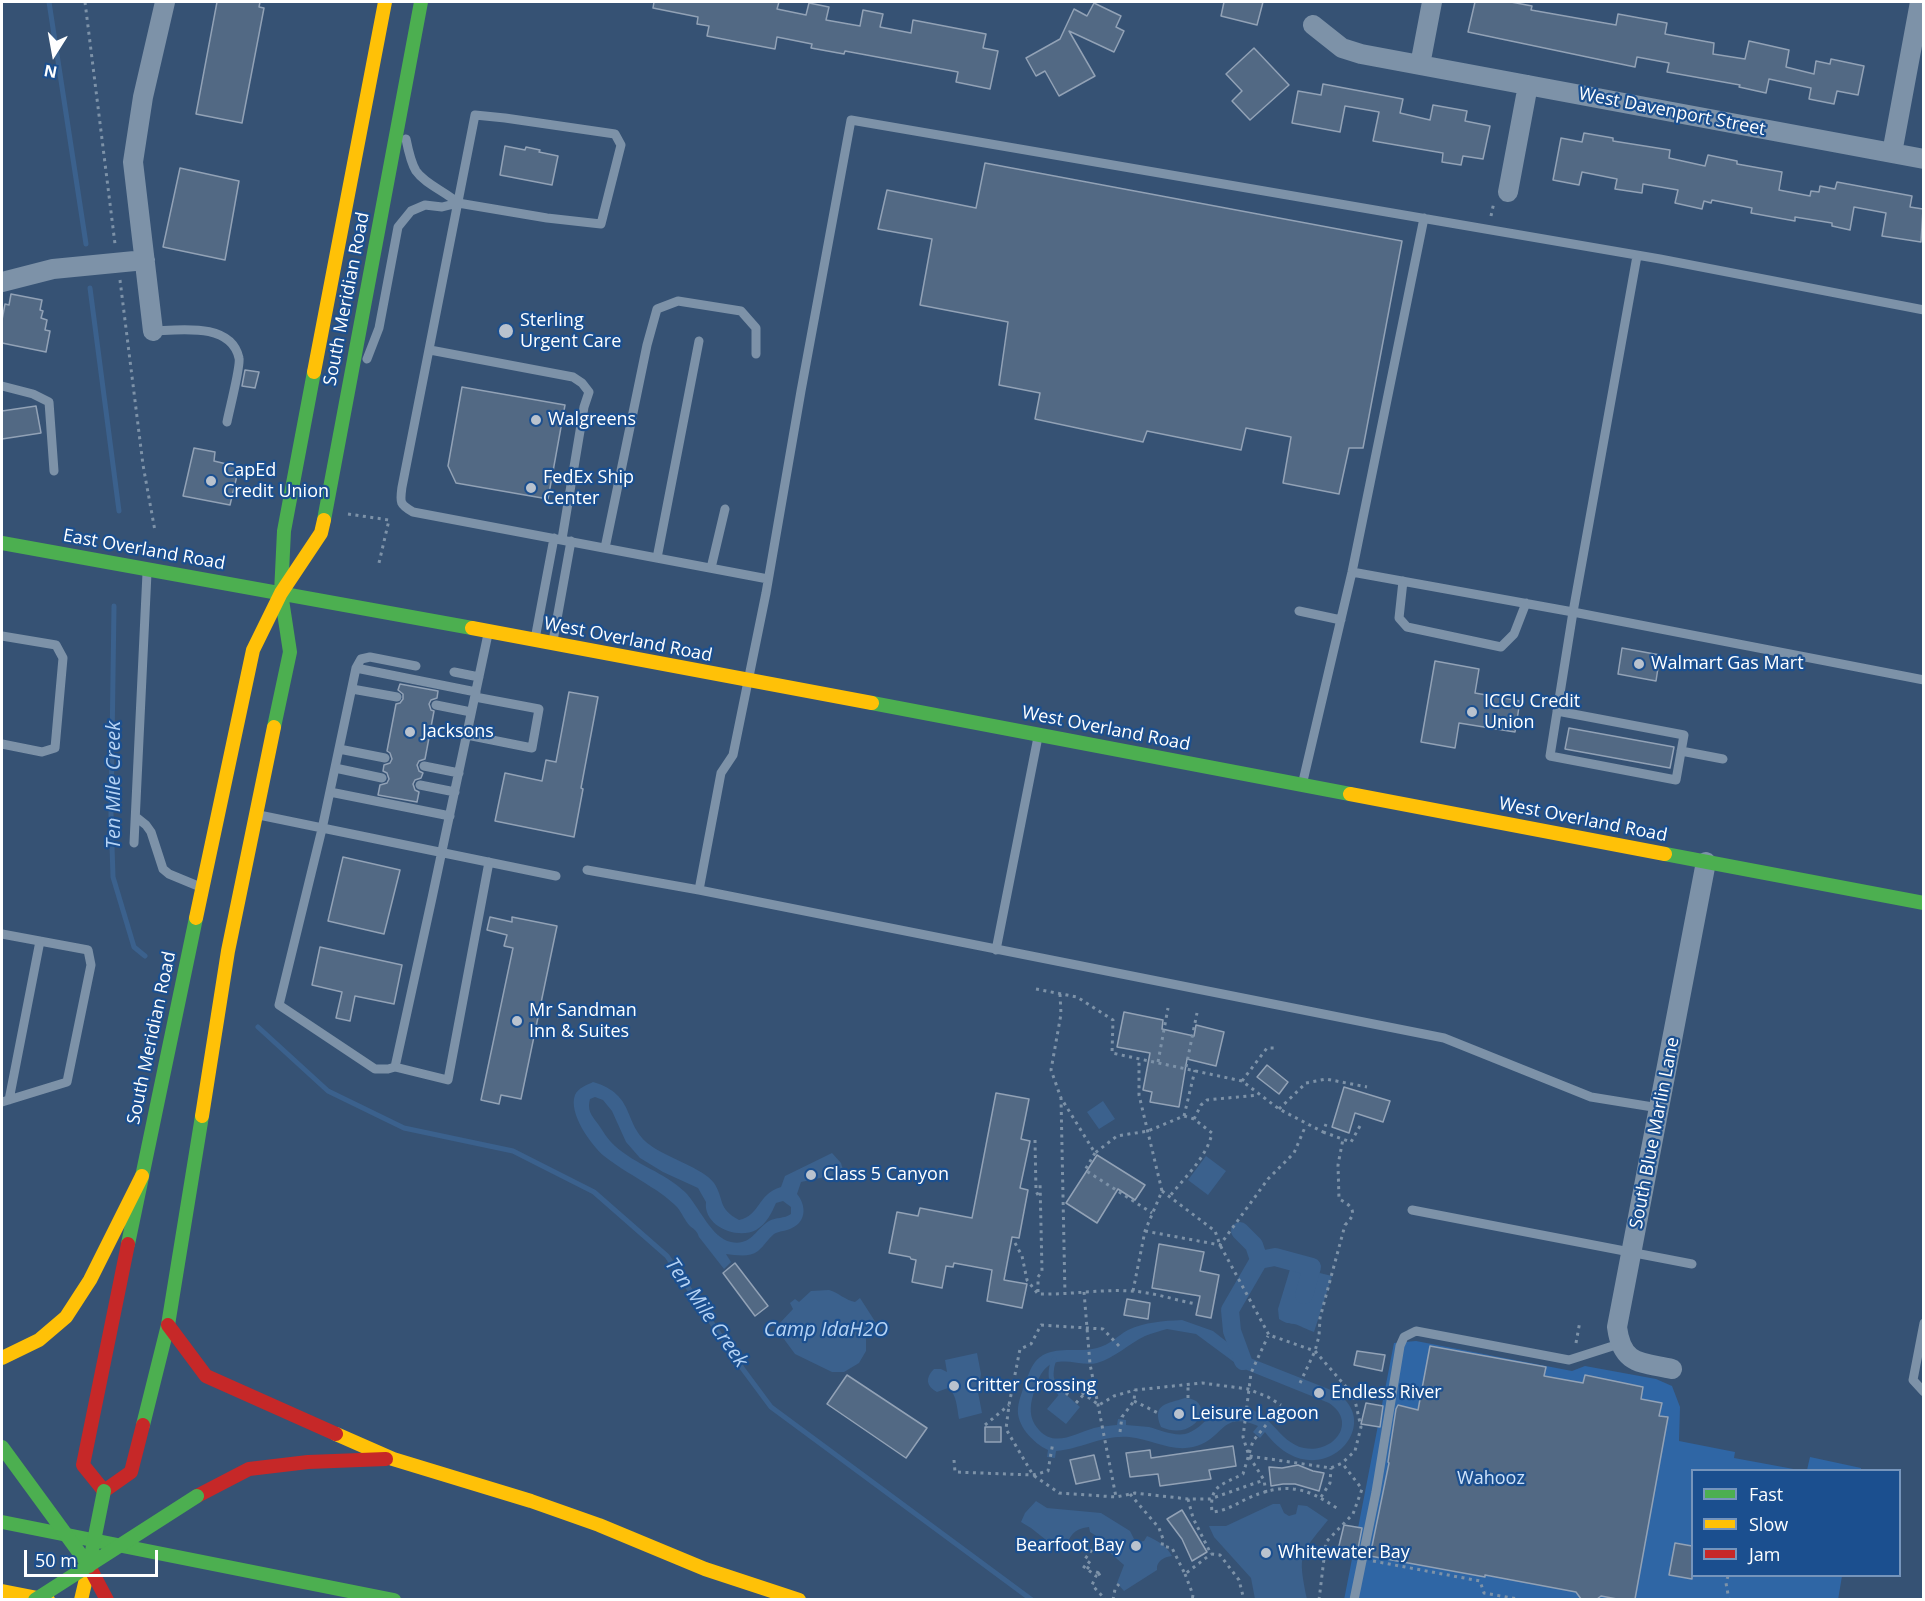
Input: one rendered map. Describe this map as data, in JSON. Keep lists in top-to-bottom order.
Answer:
{
  "streets": {
    "main road": ["South Meridian Road", "East Overland Road", "West Overland Road"],
    "street": ["West Davenport Street", "South Blue Marlin Lane"]
  },
  "crossings": [
    ["South Meridian Road", "East Overland Road"],
    ["South Meridian Road", "West Overland Road"],
    ["East Overland Road", "West Overland Road"],
    ["West Overland Road", "South Blue Marlin Lane"]
  ],
  "water": ["Ten Mile Creek", "Camp IdaH2O"],
  "parks": ["Wahooz"],
  "places": [
    "Sterling Urgent Care",
    "Walgreens",
    "CapEd Credit Union",
    "FedEx Ship Center",
    "Walmart Gas Mart",
    "ICCU Credit Union",
    "Jacksons",
    "Mr Sandman Inn & Suites",
    "Class 5 Canyon",
    "Critter Crossing",
    "Endless River",
    "Leisure Lagoon",
    "Bearfoot Bay",
    "Whitewater Bay"
  ],
  "legend": ["Fast", "Slow", "Jam"],
  "scale_bar": "50 m",
  "north": "bottom"
}
